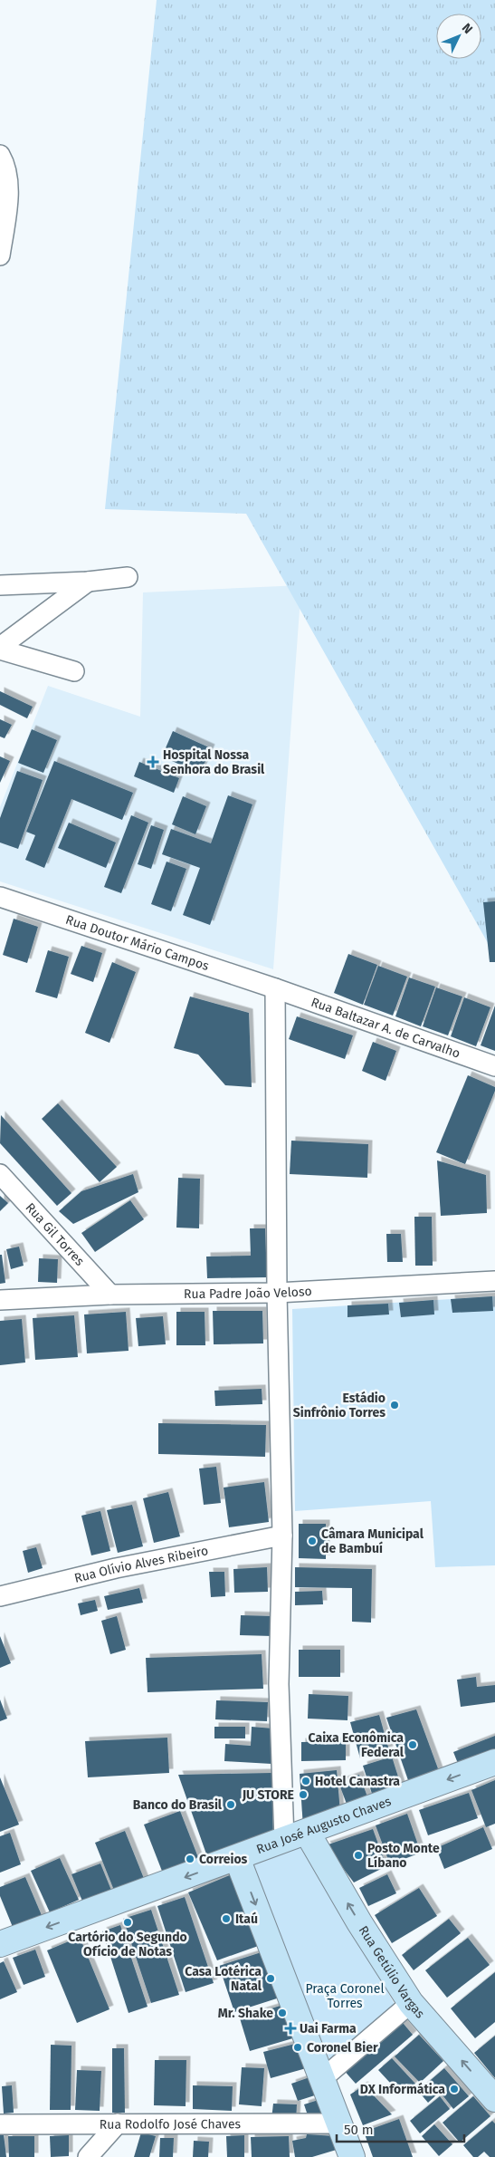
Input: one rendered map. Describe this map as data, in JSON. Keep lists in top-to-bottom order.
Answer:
{
  "streets": {
    "street": [
      "Rua Doutor Mário Campos",
      "Rua Baltazar A. de Carvalho",
      "Rua Gil Torres",
      "Rua Padre João Veloso",
      "Rua Olívio Alves Ribeiro",
      "Rua José Augusto Chaves",
      "Rua Getúlio Vargas",
      "Rua Rodolfo José Chaves"
    ]
  },
  "crossings": [
    ["Rua Doutor Mário Campos", "Rua Baltazar A. de Carvalho"],
    ["Rua Gil Torres", "Rua Padre João Veloso"],
    ["Rua José Augusto Chaves", "Rua Getúlio Vargas"]
  ],
  "one_way": ["Rua José Augusto Chaves"],
  "parks": ["Praça Coronel Torres"],
  "places": {
    "health": ["Hospital Nossa Senhora do Brasil", "Uai Farma"],
    "other": [
      "Estádio Sinfrônio Torres",
      "Câmara Municipal de Bambuí",
      "Caixa Econômica Federal",
      "Hotel Canastra",
      "JU STORE",
      "Banco do Brasil",
      "Posto Monte Líbano",
      "Correios",
      "Itaú",
      "Cartório do Segundo Ofício de Notas",
      "Casa Lotérica Natal",
      "Mr. Shake",
      "Coronel Bier",
      "DX Informática"
    ]
  },
  "scale_bar": "50 m",
  "north": "top right"
}
